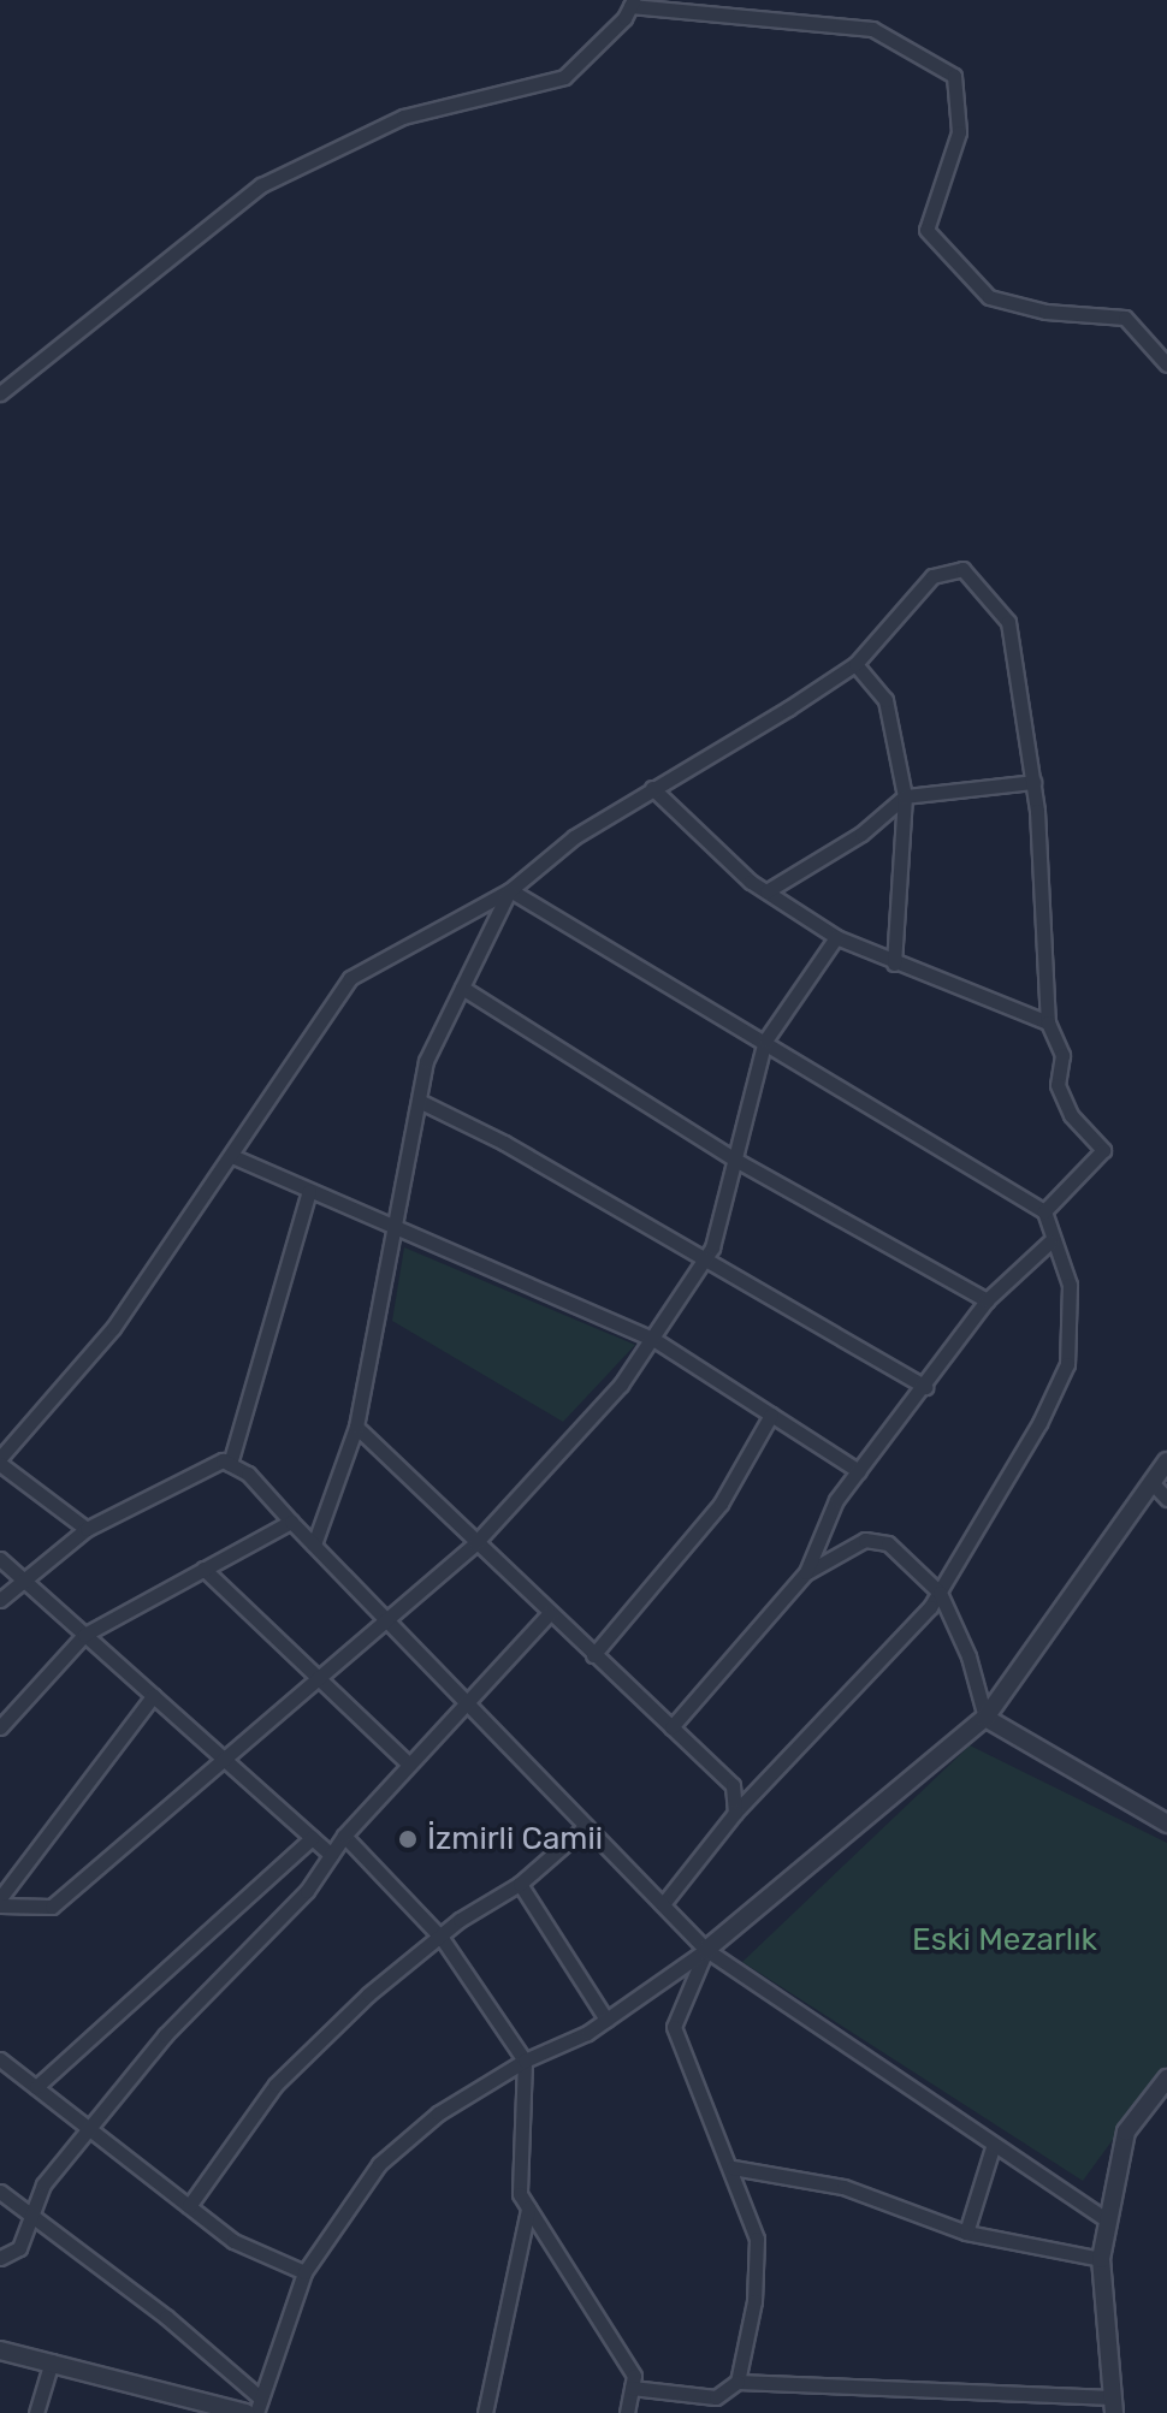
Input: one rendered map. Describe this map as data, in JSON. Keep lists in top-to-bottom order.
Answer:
{
  "parks": ["Eski Mezarlık"],
  "places": ["İzmirli Camii"]
}
